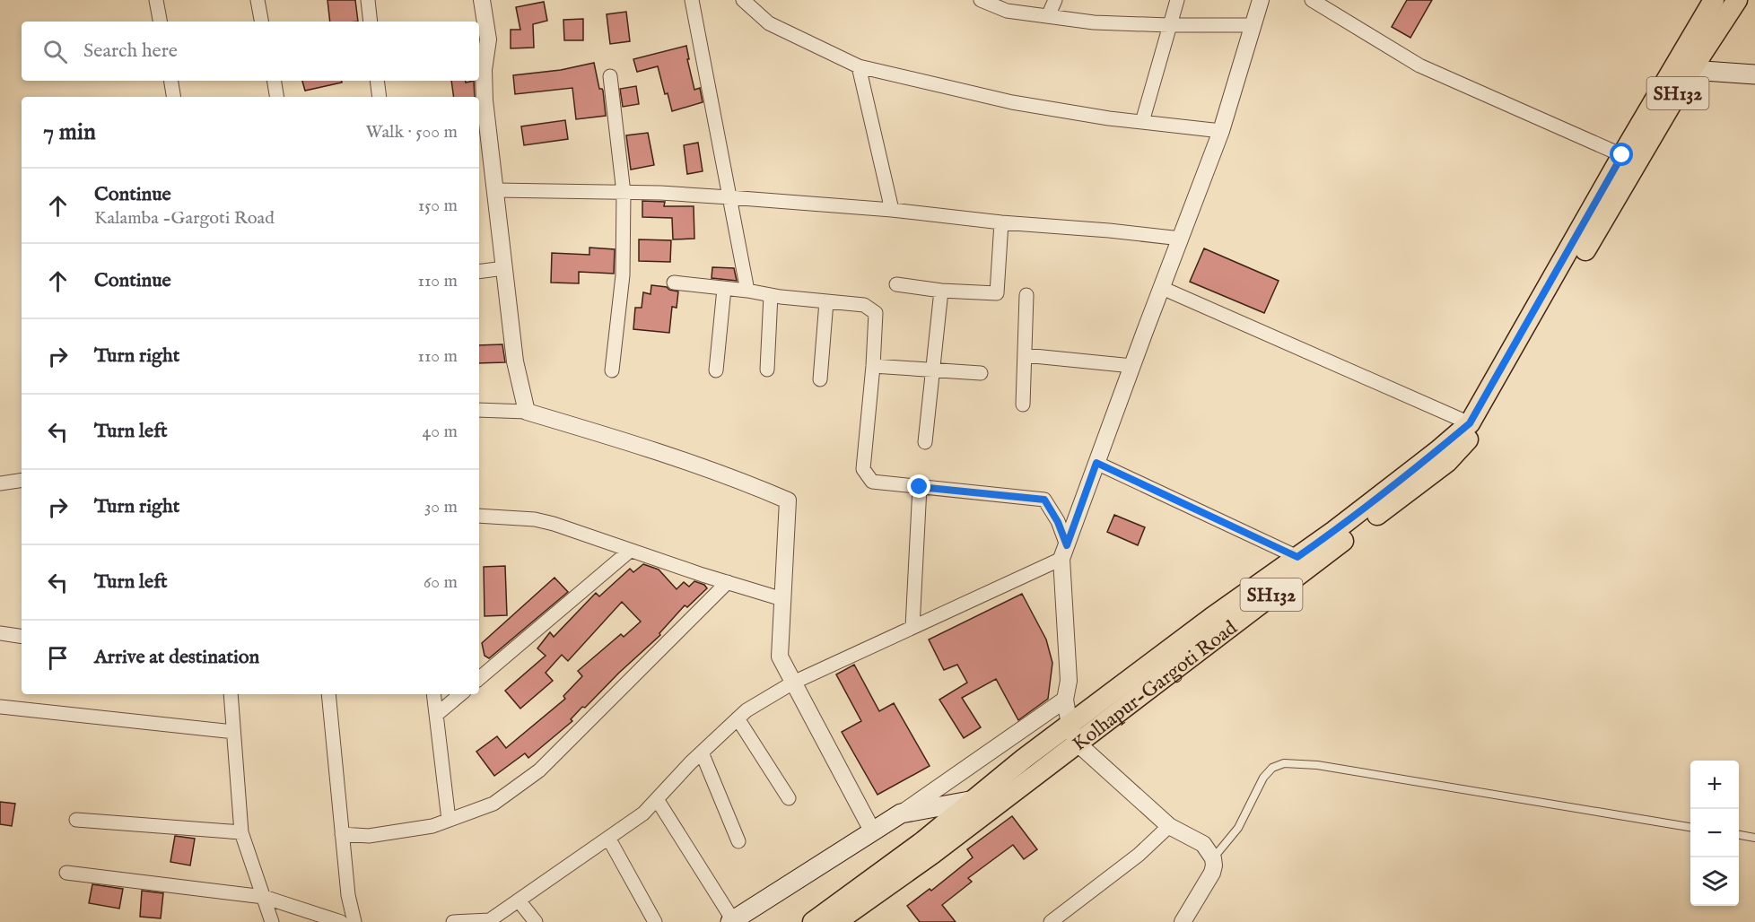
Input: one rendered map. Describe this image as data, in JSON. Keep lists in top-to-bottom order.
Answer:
{
  "streets": {
    "main road": ["SH132", "Kolhapur-Gargoti Road"]
  },
  "page": {
    "search": "Search here",
    "heading": ["7 min", "Walk · 500 m"],
    "list": [
      ["Continue", "Kalamba -Gargoti Road", "150 m"],
      ["Continue", "110 m"],
      ["Turn right", "110 m"],
      ["Turn left", "40 m"],
      ["Turn right", "30 m"],
      ["Turn left", "60 m"],
      "Arrive at destination"
    ],
    "map_buttons": ["+", "−"]
  }
}
